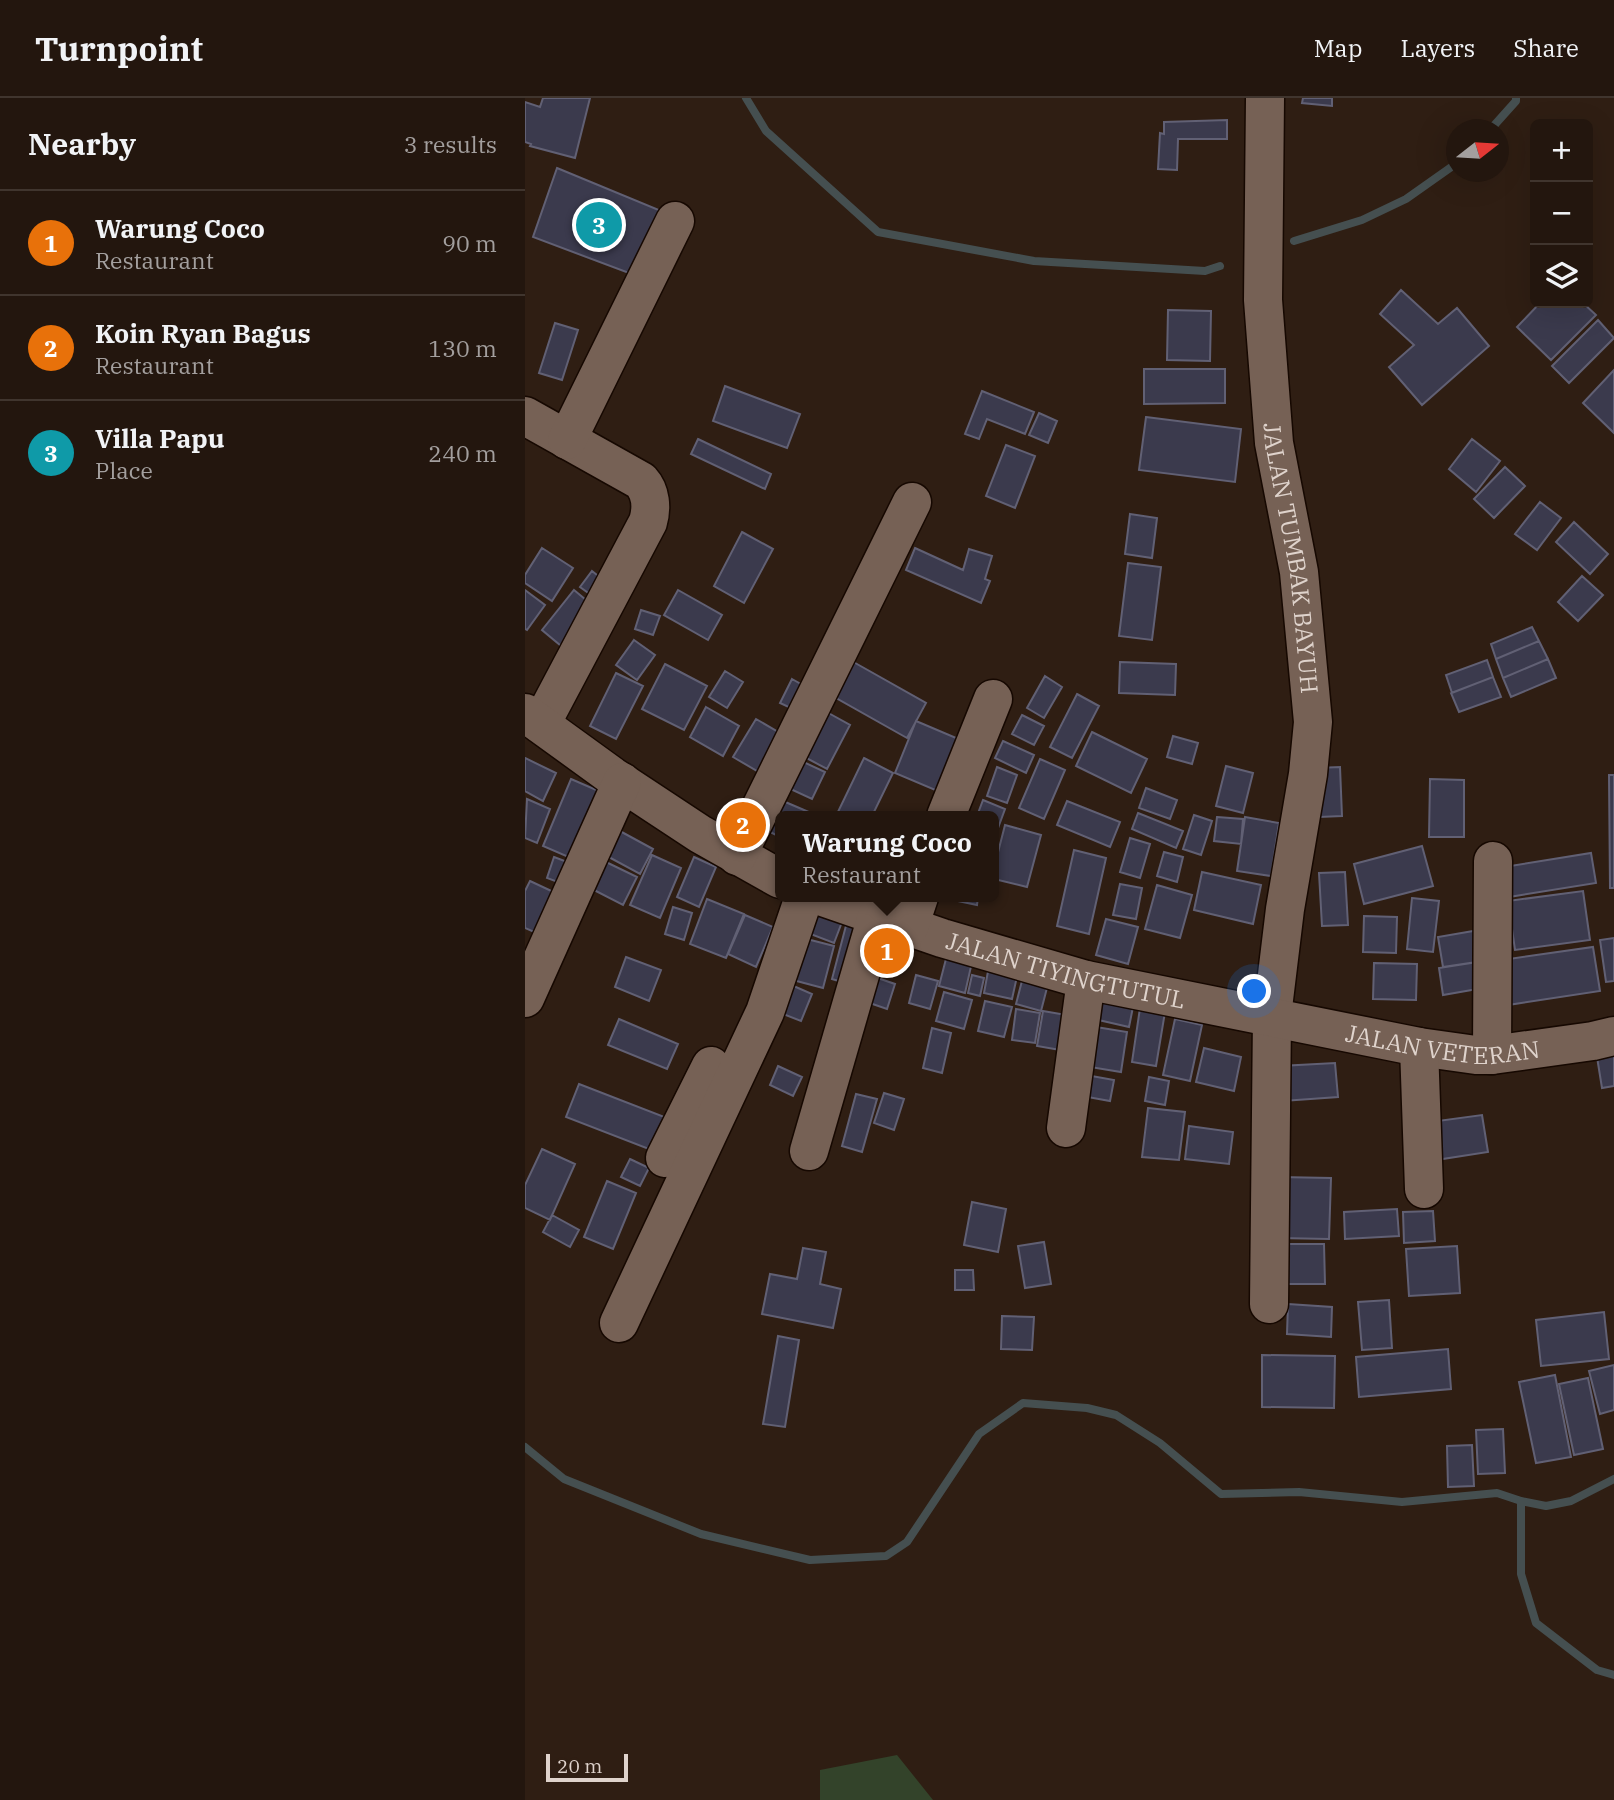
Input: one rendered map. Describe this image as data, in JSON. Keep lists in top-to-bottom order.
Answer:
{
  "streets": {
    "street": ["JALAN TUMBAK BAYUH", "JALAN TIYINGTUTUL", "JALAN VETERAN"]
  },
  "crossings": [
    ["JALAN TUMBAK BAYUH", "JALAN TIYINGTUTUL"],
    ["JALAN TUMBAK BAYUH", "JALAN VETERAN"],
    ["JALAN TIYINGTUTUL", "JALAN VETERAN"]
  ],
  "scale_bar": "20 m",
  "north": "right",
  "page": {
    "header": "Turnpoint",
    "nav": ["Map", "Layers", "Share"],
    "heading": ["Nearby", "3 results"],
    "map_buttons": ["+", "−"],
    "list": [
      {
        "mark": "1",
        "name": "Warung Coco",
        "note": "Restaurant",
        "value": "90 m"
      },
      {
        "mark": "2",
        "name": "Koin Ryan Bagus",
        "note": "Restaurant",
        "value": "130 m"
      },
      {
        "mark": "3",
        "name": "Villa Papu",
        "note": "Place",
        "value": "240 m"
      }
    ],
    "pins": ["3", "2", "1"],
    "popup": ["Warung Coco", "Restaurant"],
    "scale": "20 m"
  }
}
